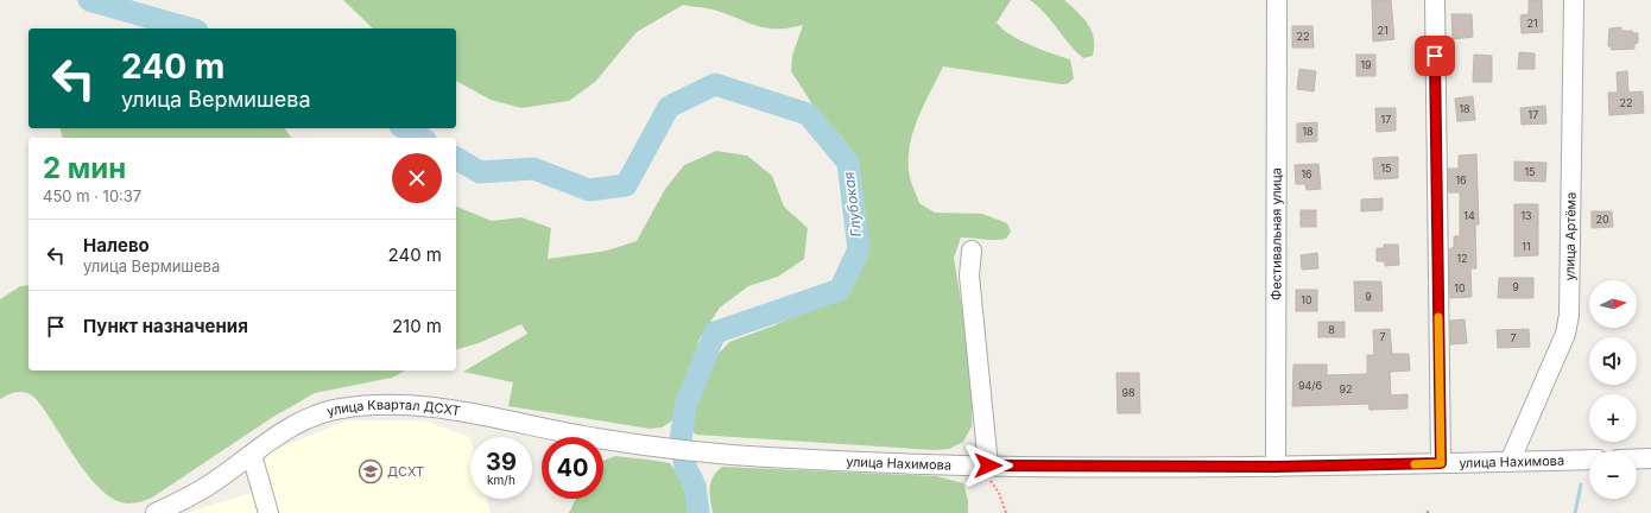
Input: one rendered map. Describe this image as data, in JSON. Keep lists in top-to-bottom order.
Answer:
{
  "streets": {
    "street": [
      "Фестивальная улица",
      "улица Артёма",
      "улица Квартал ДСХТ",
      "улица Нахимова"
    ]
  },
  "crossings": [
    ["Фестивальная улица", "улица Нахимова"],
    ["улица Артёма", "улица Нахимова"],
    ["улица Квартал ДСХТ", "улица Нахимова"]
  ],
  "water": ["Глубокая"],
  "places": {
    "school or university": ["ДСХТ"]
  },
  "house_numbers": [
    "21",
    "21",
    "22",
    "19",
    "22",
    "18",
    "17",
    "17",
    "18",
    "15",
    "15",
    "16",
    "16",
    "14",
    "13",
    "20",
    "11",
    "12",
    "9",
    "10",
    "9",
    "10",
    "8",
    "7",
    "7",
    "94/6",
    "92",
    "98"
  ],
  "north": "right",
  "page": {
    "turn": ["240 m", "улица Вермишева"],
    "heading": ["2 мин", "450 m · 10:37"],
    "list": [
      {
        "name": "Налево",
        "note": "улица Вермишева",
        "value": "240 m"
      },
      {
        "name": "Пункт назначения",
        "value": "210 m"
      }
    ],
    "map_buttons": ["+", "−"],
    "speed": "39 km/h",
    "limit": "40"
  }
}
